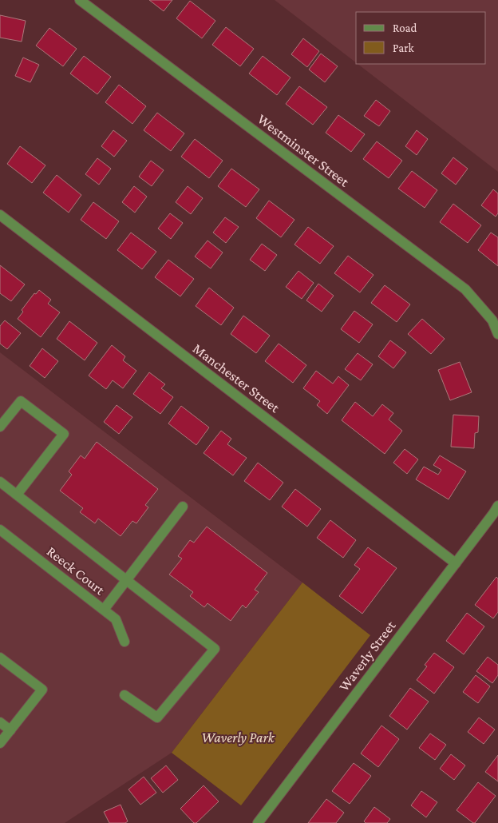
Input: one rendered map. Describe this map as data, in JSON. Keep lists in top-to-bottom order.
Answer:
{
  "streets": {
    "street": [
      "Westminster Street",
      "Manchester Street",
      "Reeck Court",
      "Waverly Street"
    ]
  },
  "crossings": [
    ["Manchester Street", "Waverly Street"]
  ],
  "parks": ["Waverly Park"],
  "legend": ["Road", "Park"]
}
